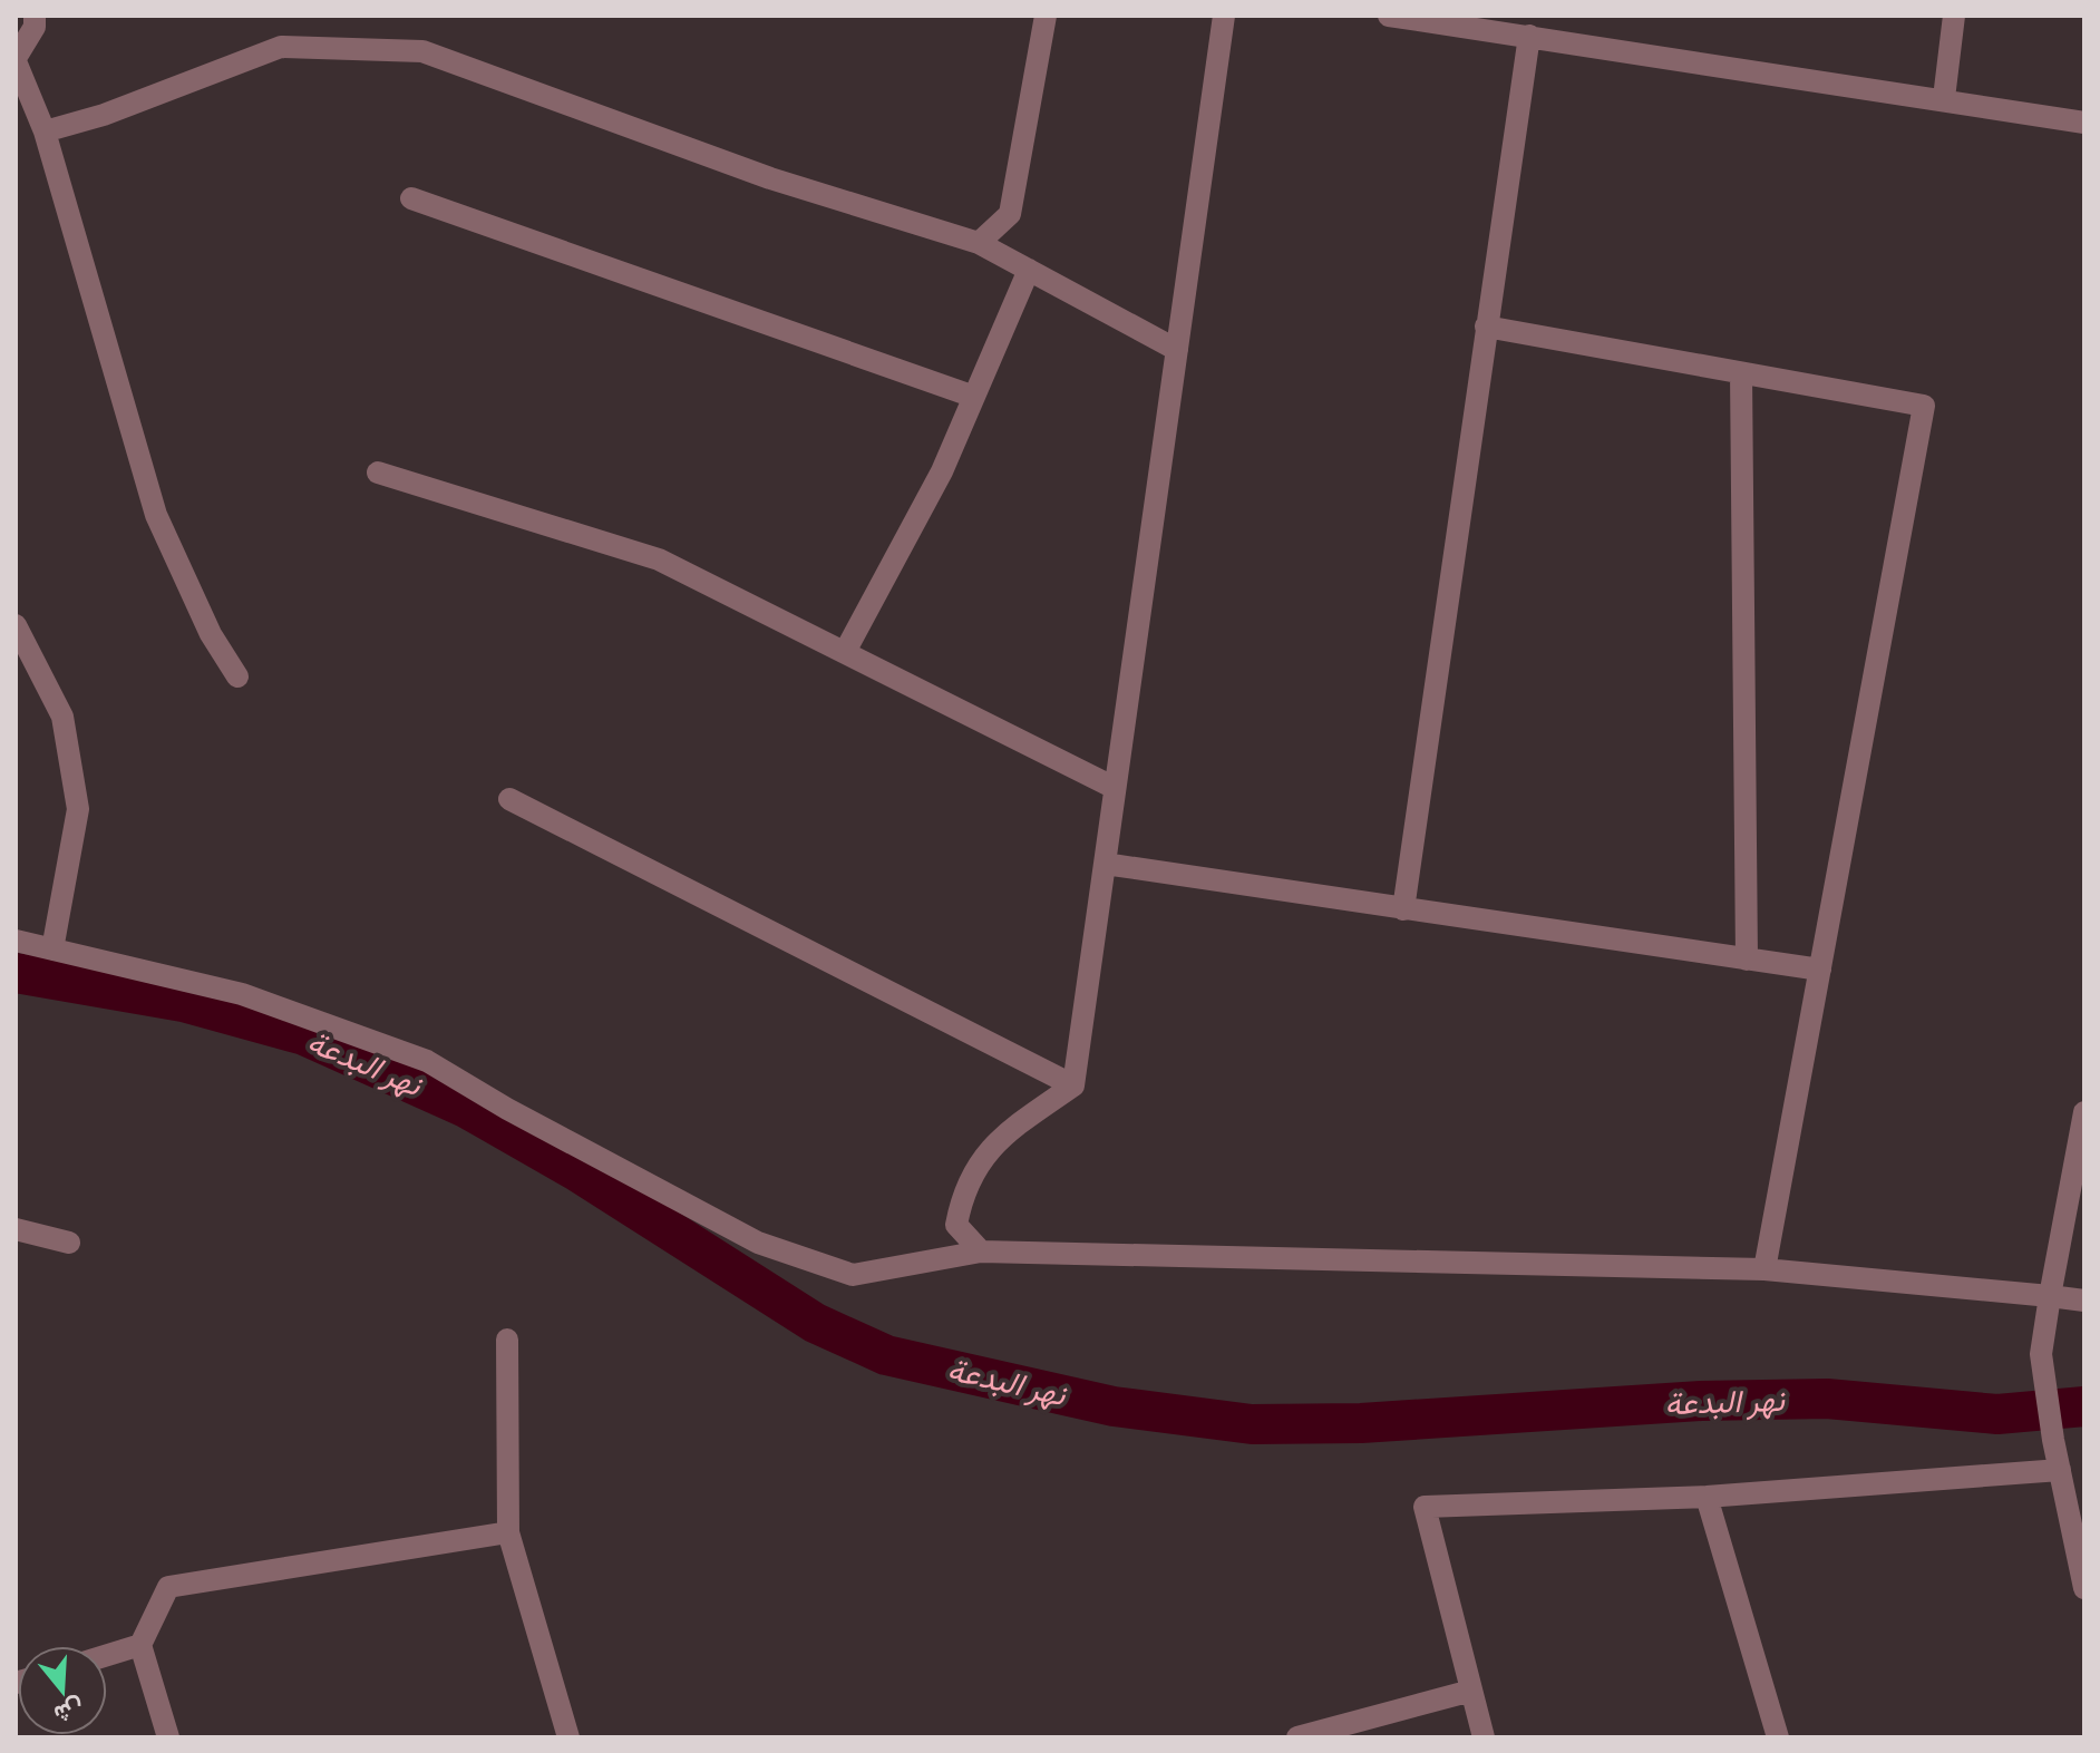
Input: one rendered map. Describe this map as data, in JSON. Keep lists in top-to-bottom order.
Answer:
{
  "water": ["نهر البدعة"],
  "north": "bottom"
}
